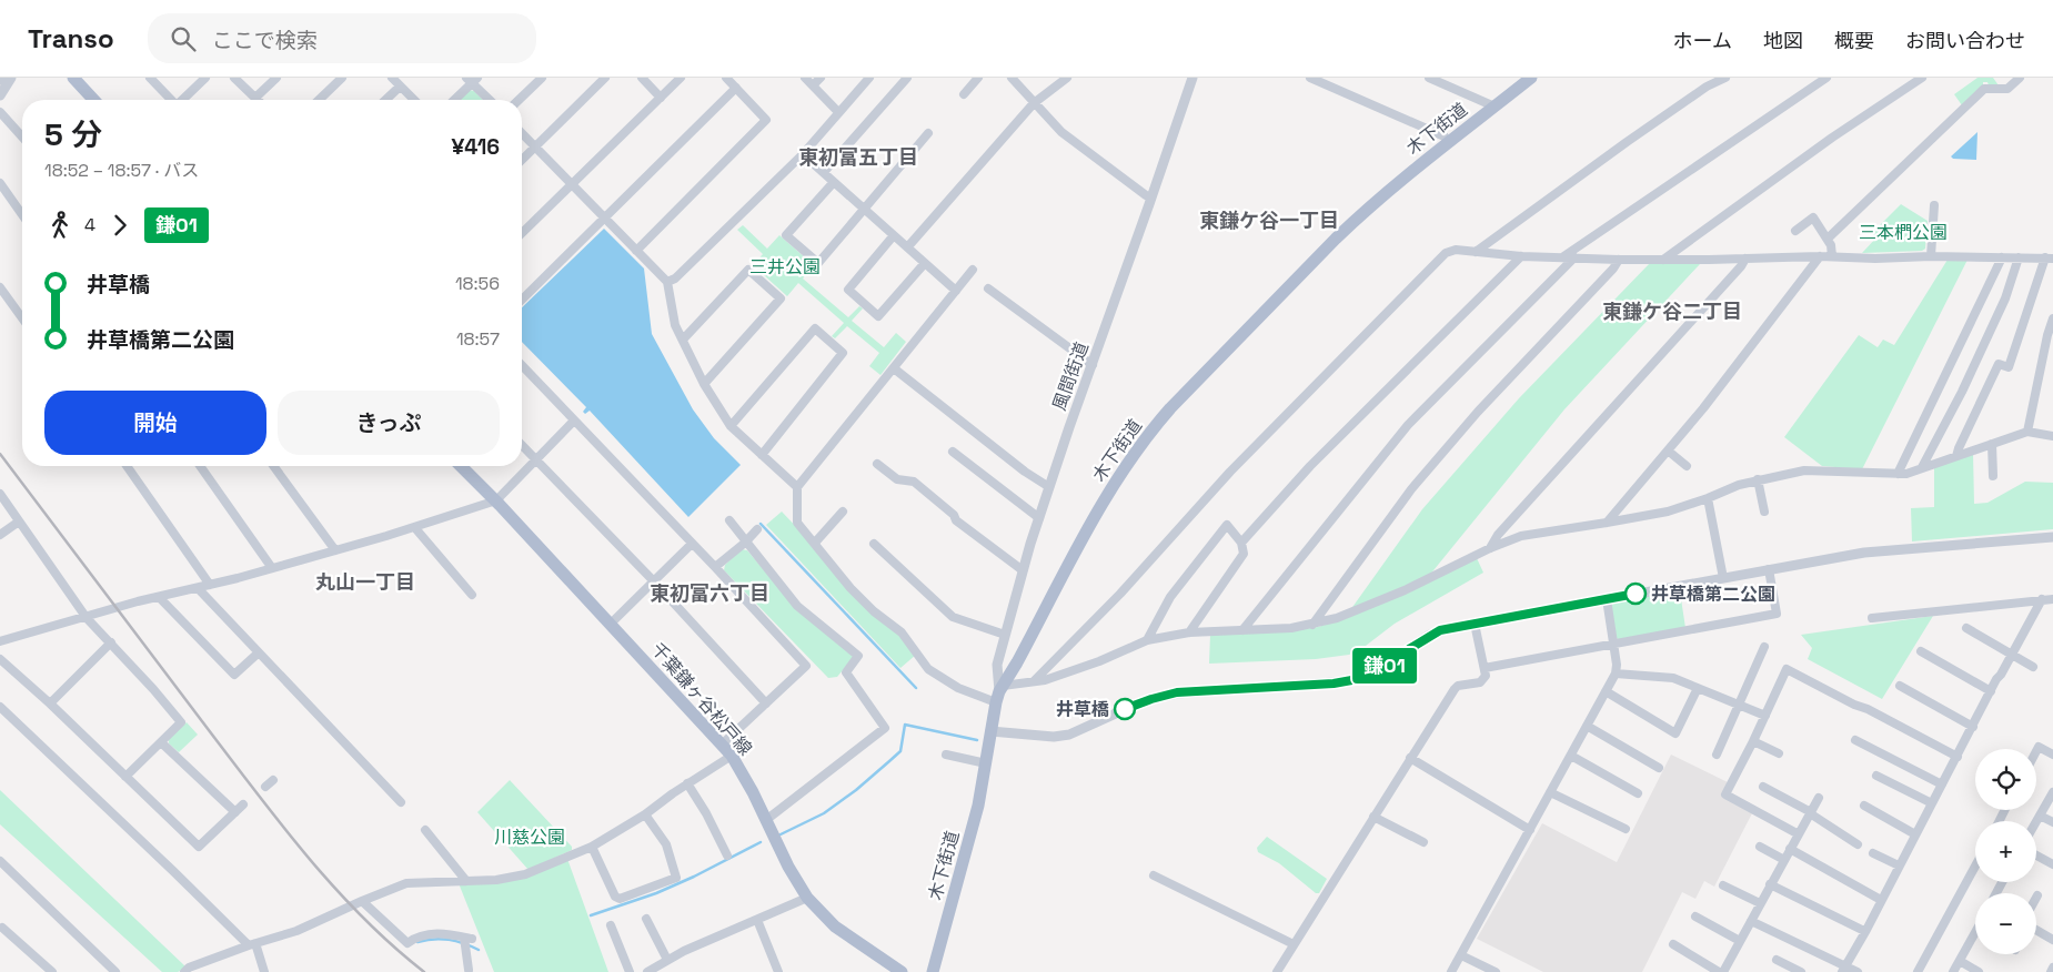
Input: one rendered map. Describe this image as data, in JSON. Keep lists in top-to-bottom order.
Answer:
{
  "streets": {
    "main road": ["木下街道", "千葉鎌ヶ谷松戸線"],
    "street": ["風間街道"]
  },
  "crossings": [
    ["木下街道", "風間街道"]
  ],
  "districts": [
    "東初富五丁目",
    "東鎌ケ谷一丁目",
    "東鎌ケ谷二丁目",
    "丸山一丁目",
    "東初富六丁目"
  ],
  "parks": ["三本椚公園", "三井公園", "川慈公園"],
  "places": ["井草橋第二公園", "井草橋"],
  "lines": ["bus line 鎌01"],
  "page": {
    "header": "Transo",
    "search": "ここで検索",
    "nav": [
      "ホーム",
      "地図",
      "概要",
      "お問い合わせ"
    ],
    "on_map": "鎌01",
    "heading": ["5 分", "18:52 – 18:57 · バス", "¥416"],
    "legs": ["4", "鎌01"],
    "list": [
      {
        "name": "井草橋",
        "value": "18:56"
      },
      {
        "name": "井草橋第二公園",
        "value": "18:57"
      }
    ],
    "buttons": ["開始", "きっぷ"],
    "map_buttons": ["+", "−"]
  }
}
